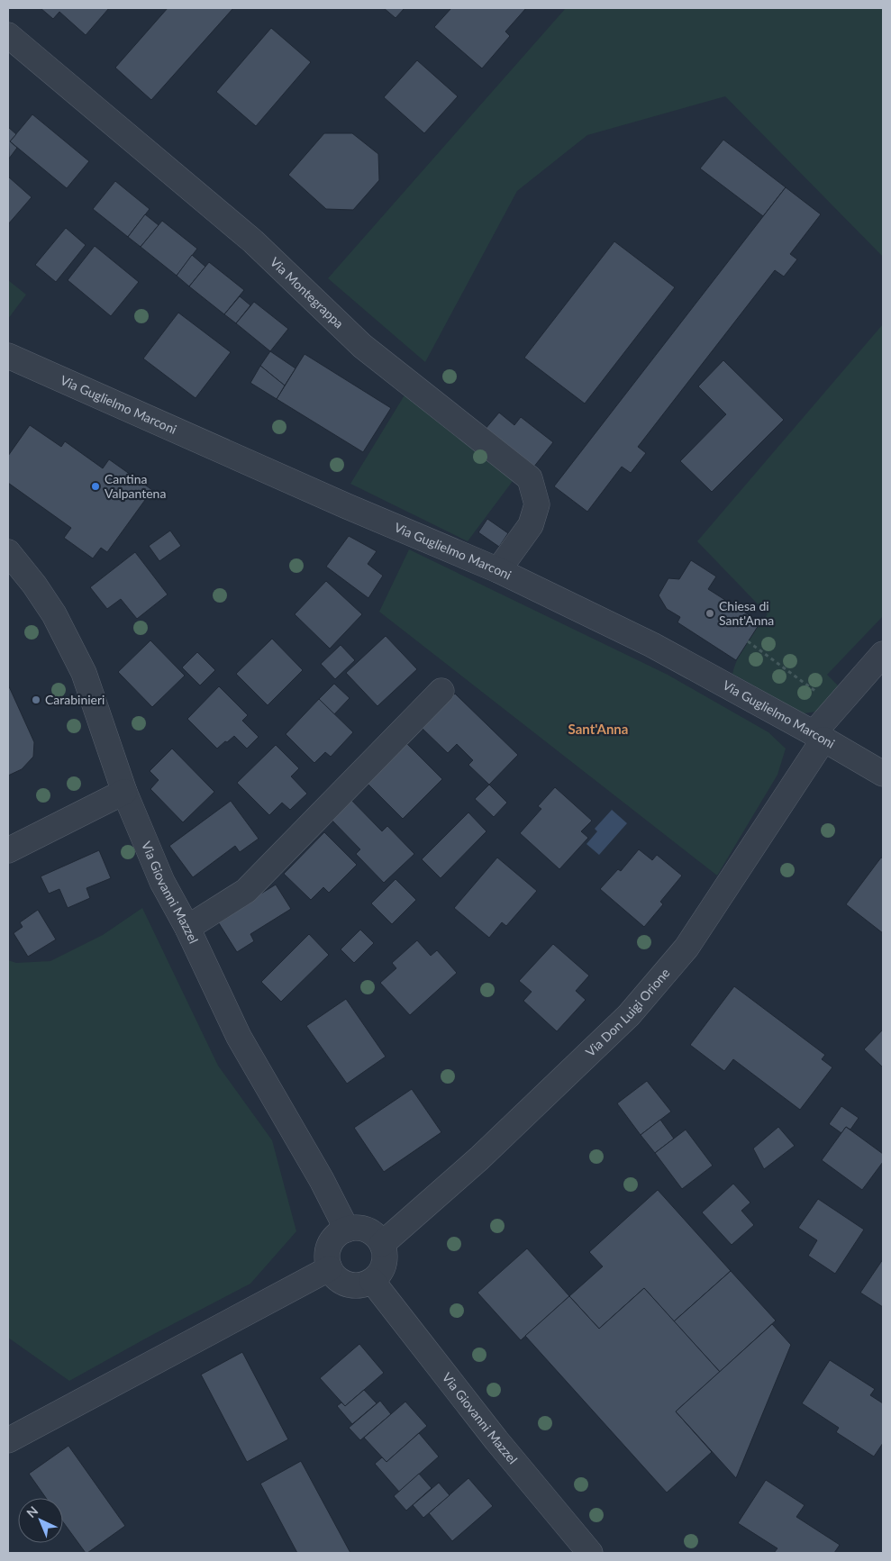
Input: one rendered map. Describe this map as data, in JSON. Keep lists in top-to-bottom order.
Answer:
{
  "streets": {
    "street": [
      "Via Montegrappa",
      "Via Guglielmo Marconi",
      "Via Giovanni Mazzel",
      "Via Don Luigi Orione"
    ]
  },
  "crossings": [
    ["Via Montegrappa", "Via Guglielmo Marconi"],
    ["Via Guglielmo Marconi", "Via Don Luigi Orione"],
    ["Via Giovanni Mazzel", "Via Don Luigi Orione"]
  ],
  "districts": ["Sant'Anna"],
  "places": ["Cantina Valpantena", "Chiesa di Sant'Anna", "Carabinieri"],
  "north": "top left"
}
